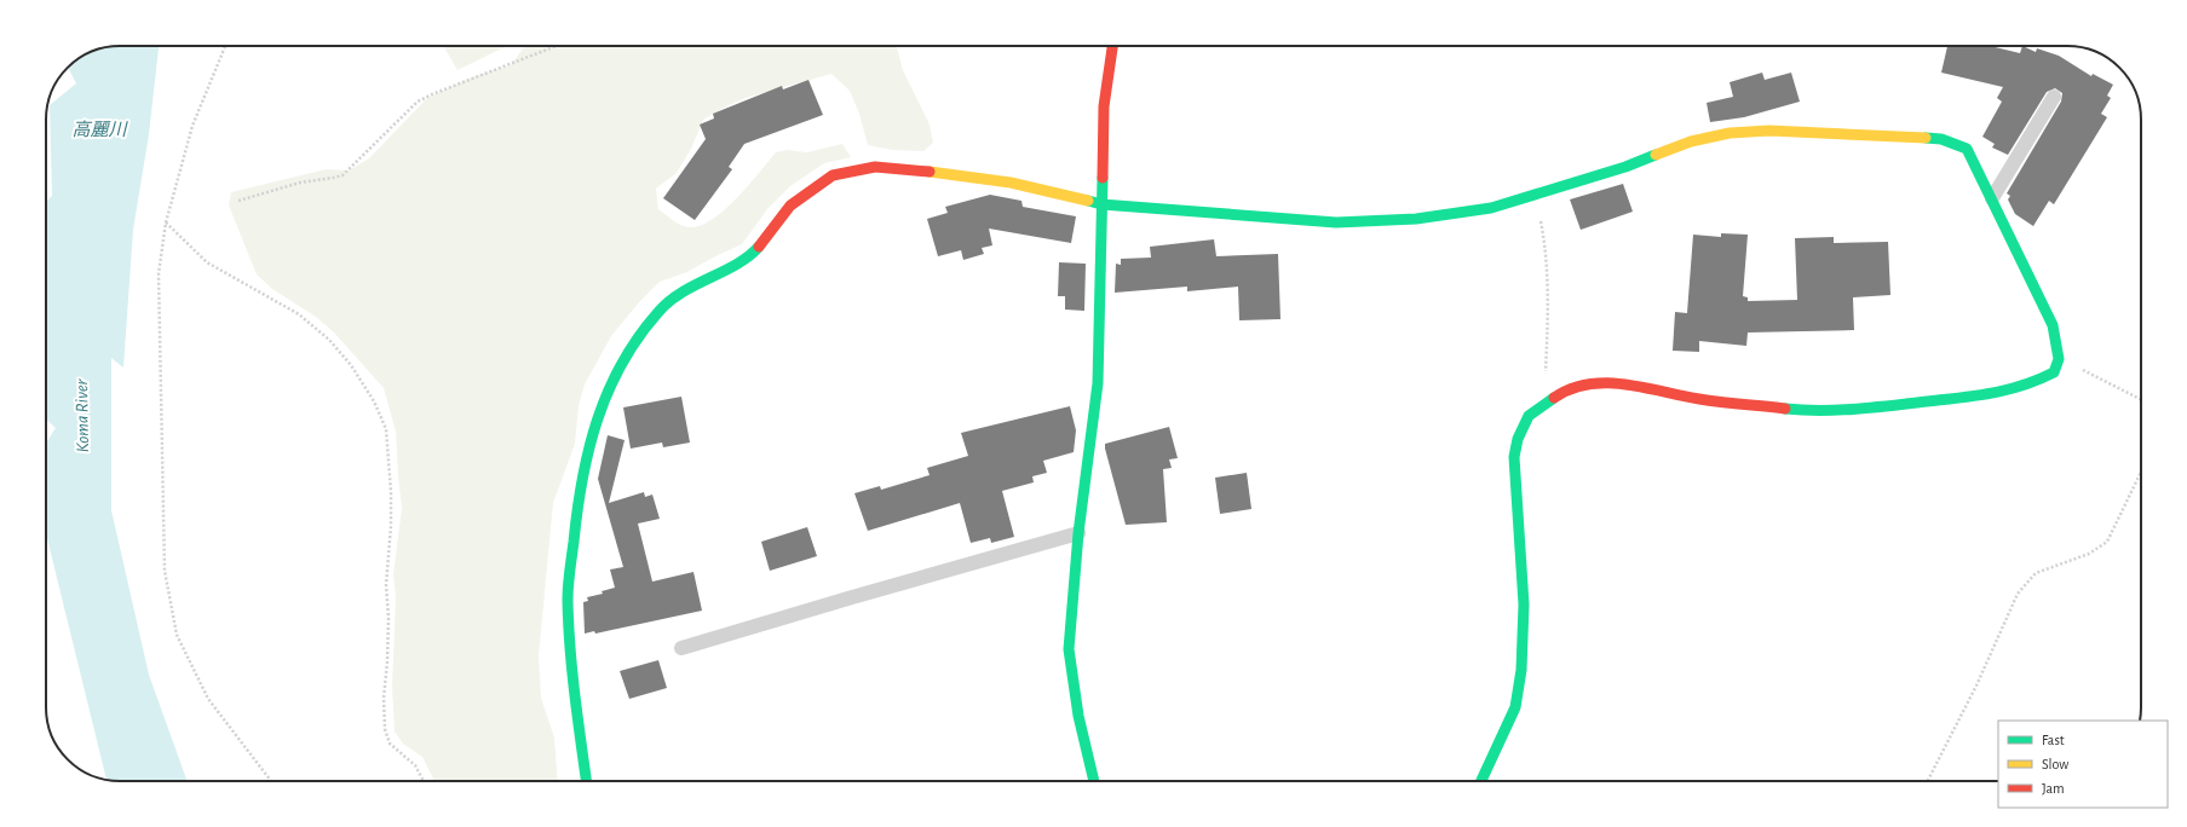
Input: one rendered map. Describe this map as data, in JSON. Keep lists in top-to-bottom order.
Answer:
{
  "water": ["高麗川", "Koma River"],
  "legend": ["Fast", "Slow", "Jam"]
}
